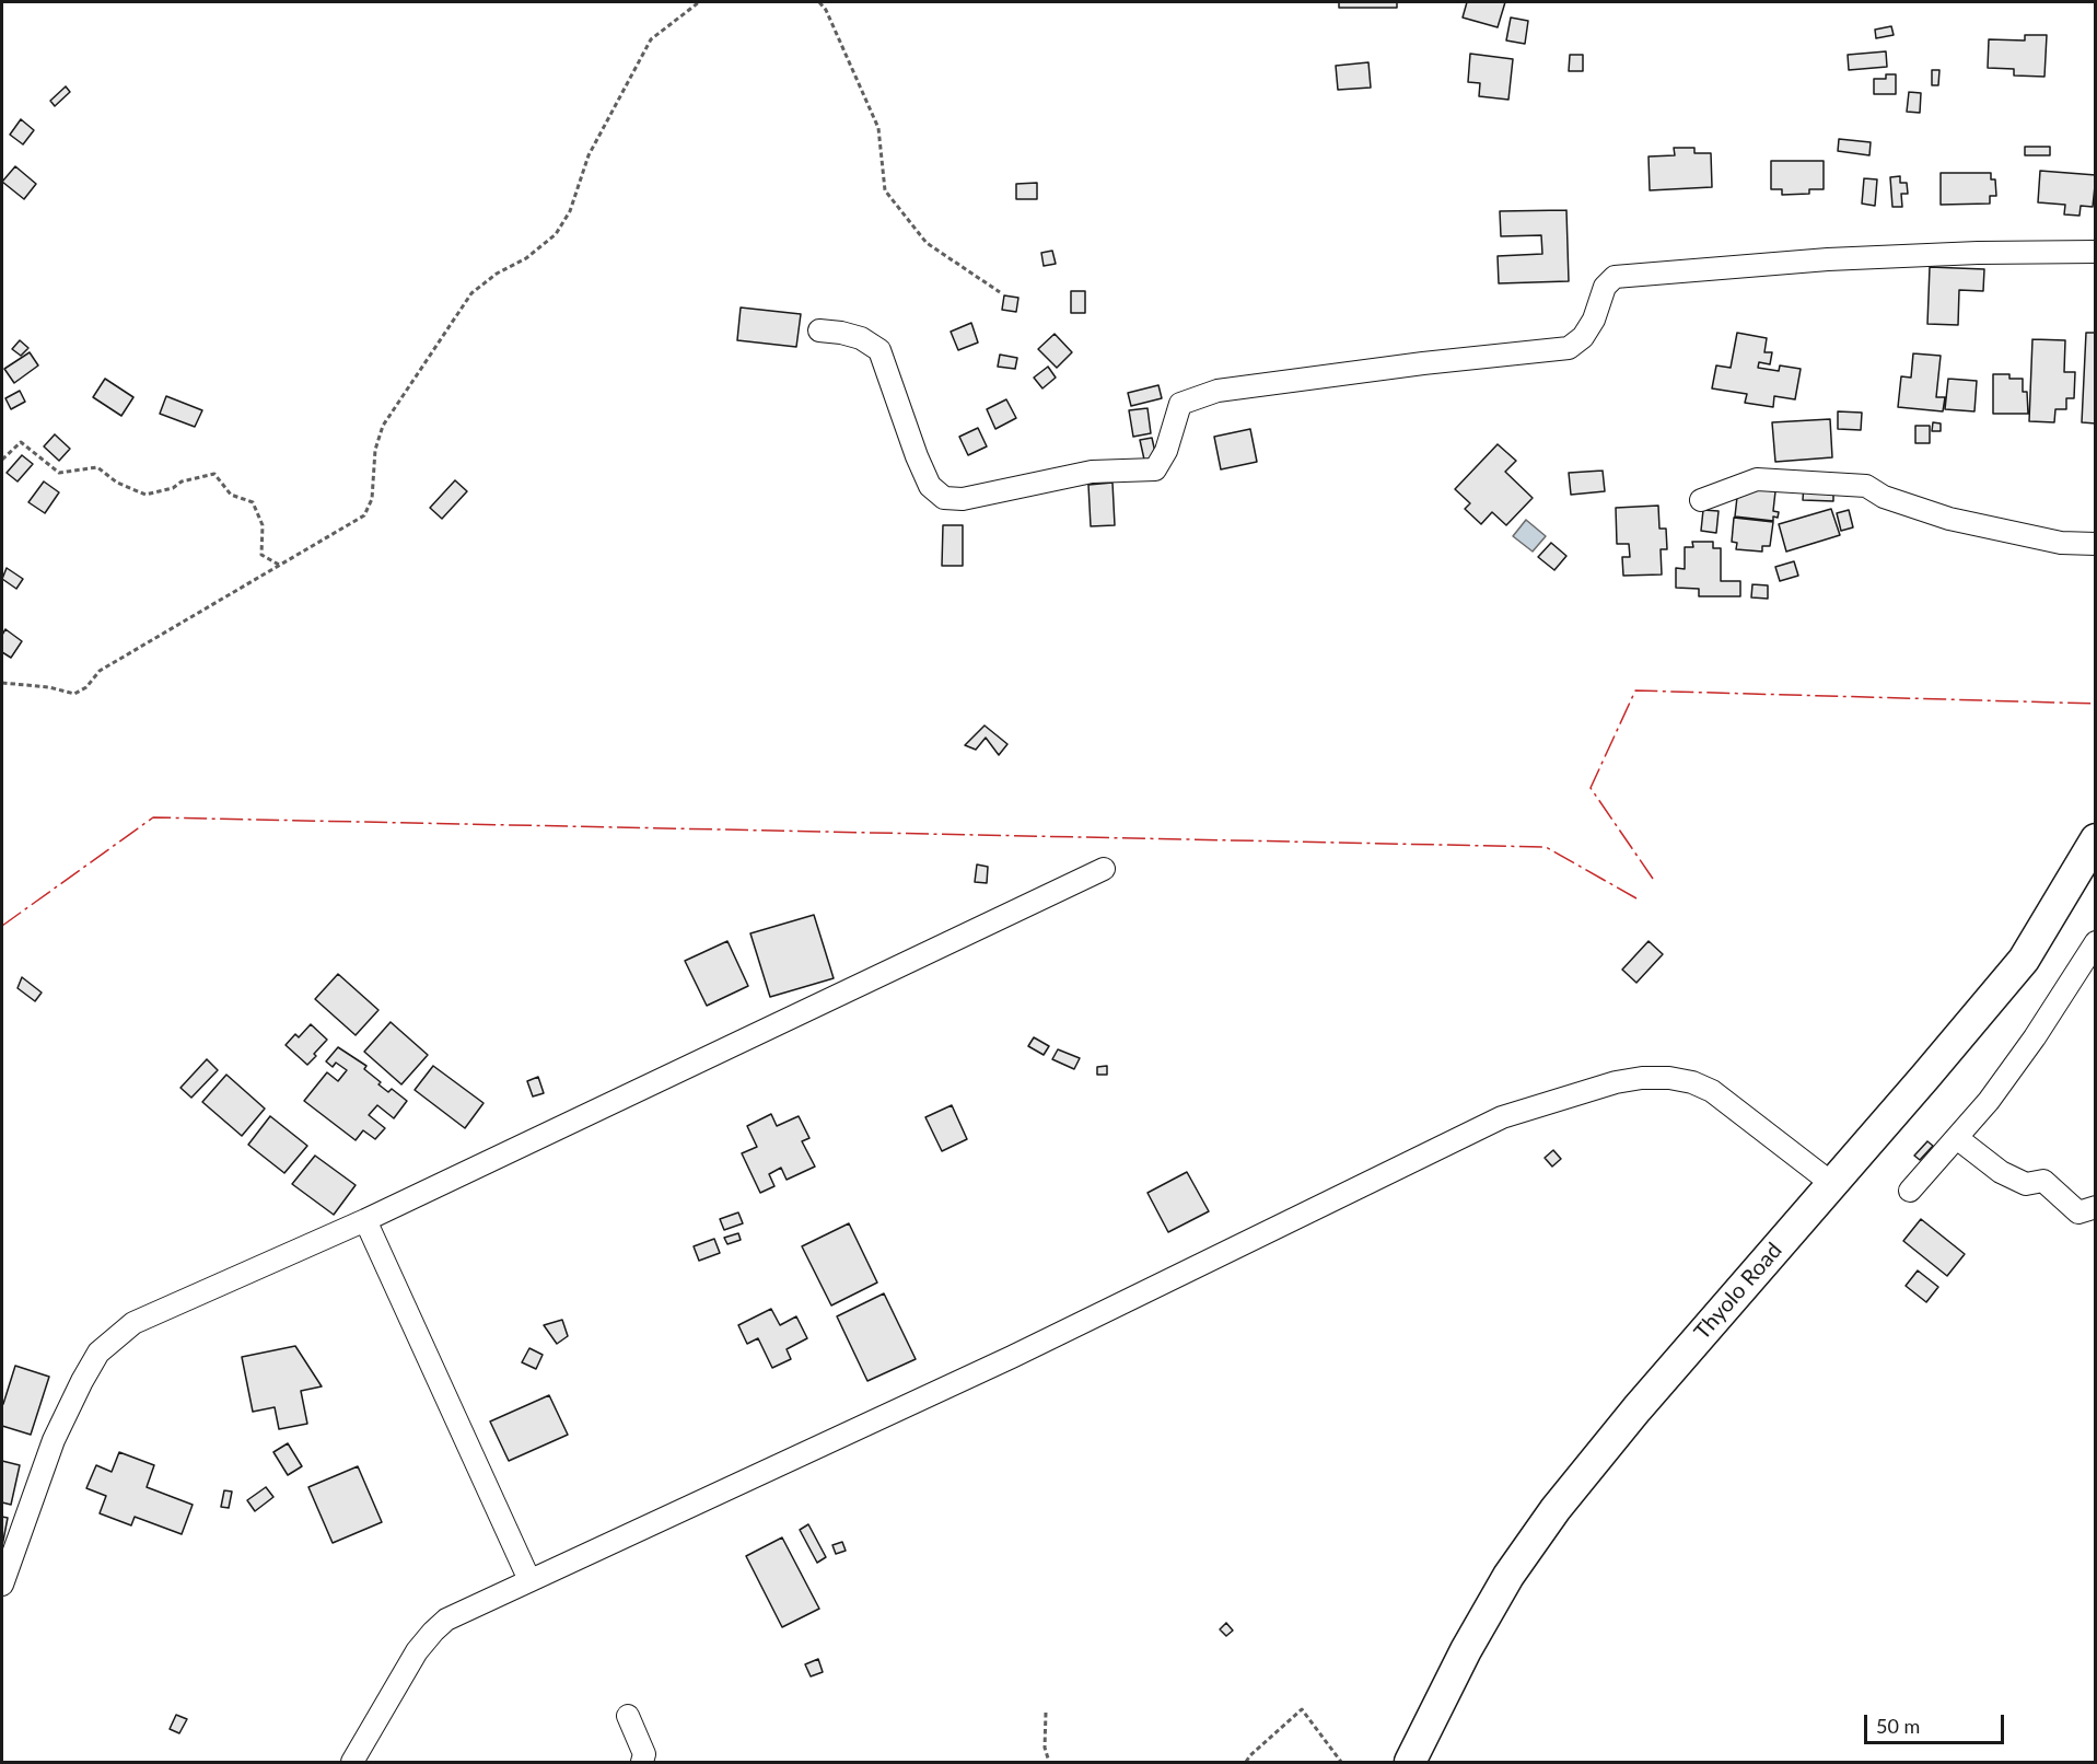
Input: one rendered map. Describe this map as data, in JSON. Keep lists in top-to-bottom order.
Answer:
{
  "streets": {
    "highway": ["Thyolo Road"]
  },
  "scale_bar": "50 m"
}
